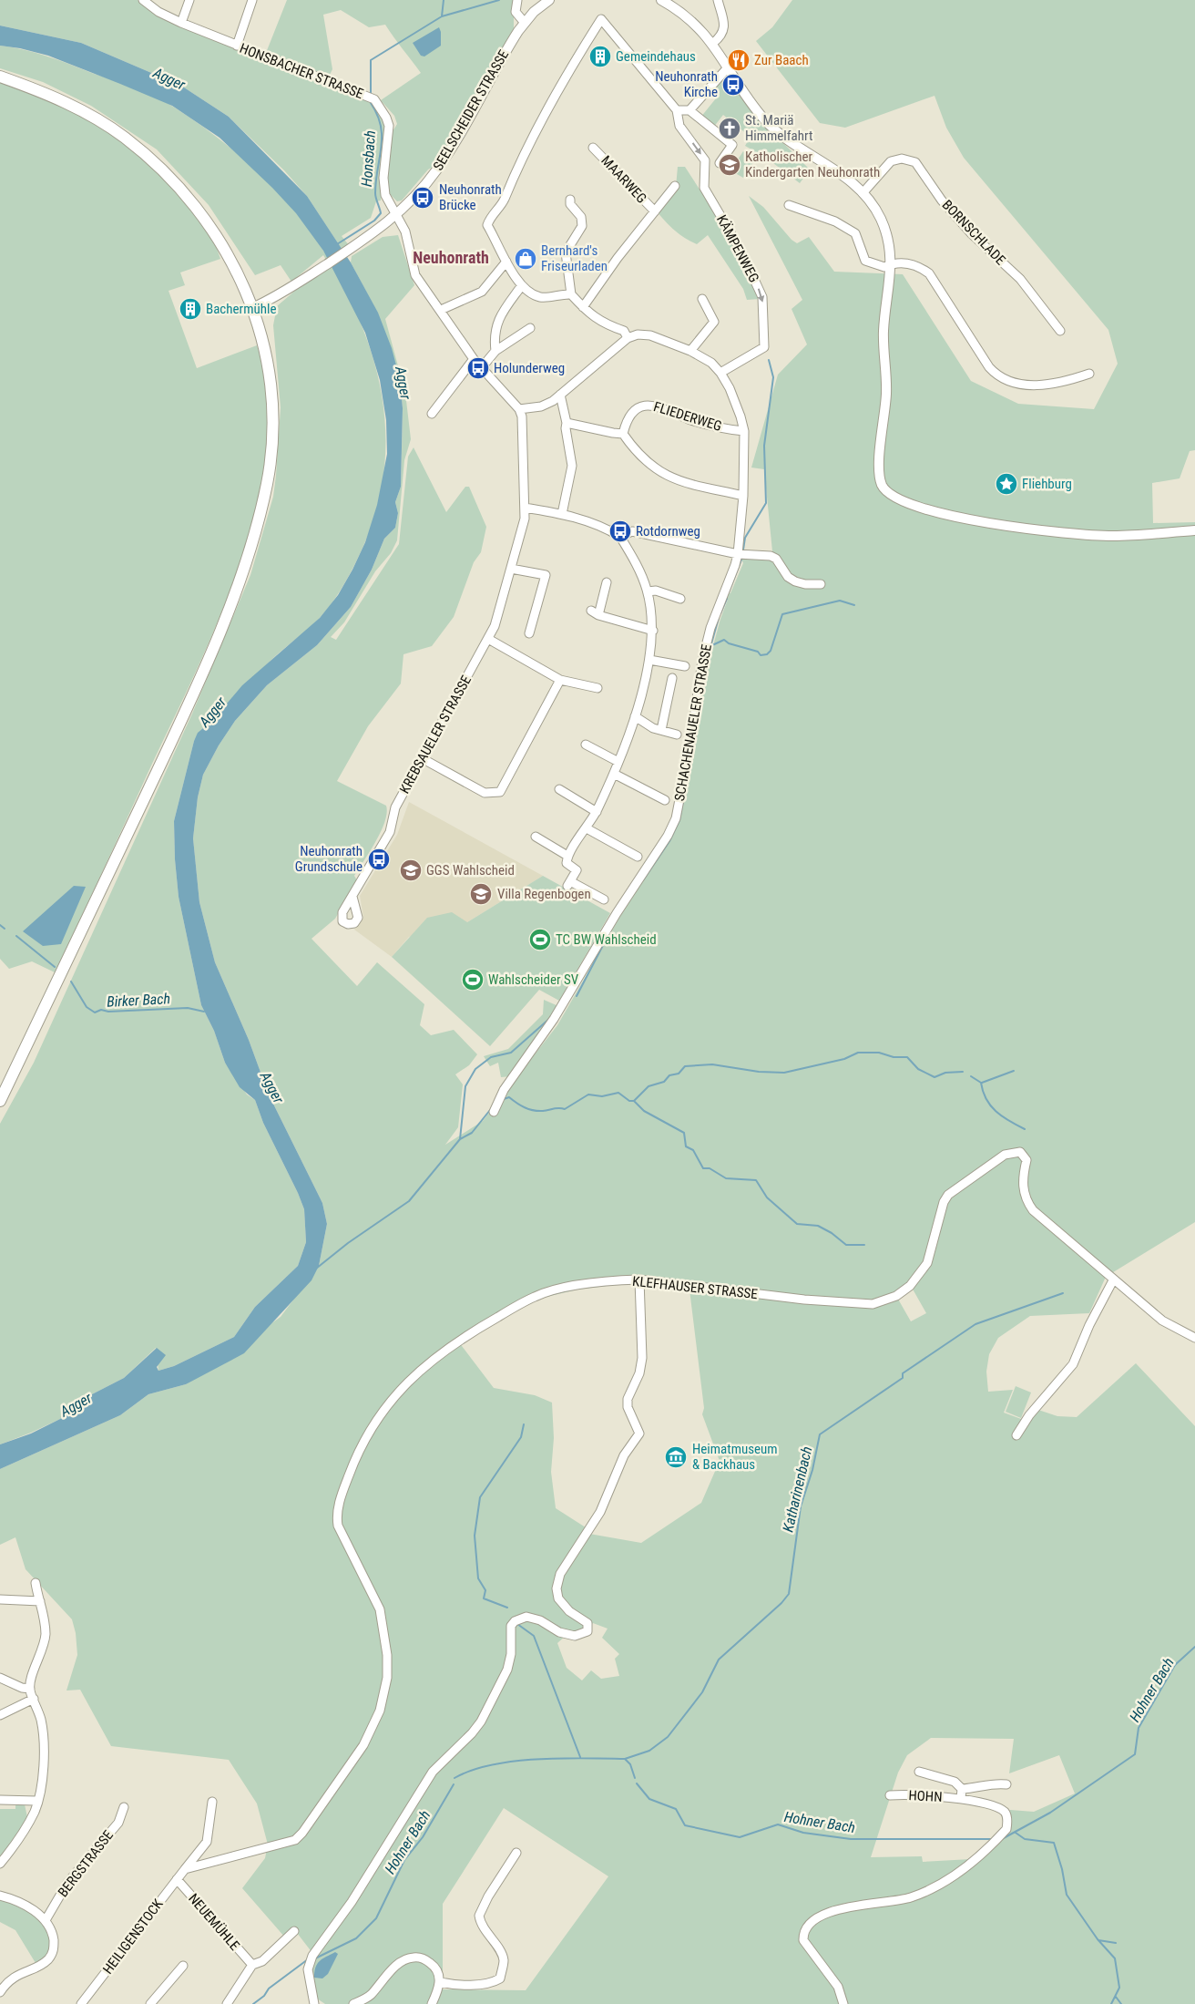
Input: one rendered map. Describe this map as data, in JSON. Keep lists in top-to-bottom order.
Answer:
{
  "streets": {
    "street": [
      "HONSBACHER STRASSE",
      "SEELSCHEIDER STRASSE",
      "MAARWEG",
      "BORNSCHLADE",
      "KÄMPENWEG",
      "FLIEDERWEG",
      "SCHACHENAUELER STRASSE",
      "KREBSAUELER STRASSE",
      "KLEFHAUSER STRASSE",
      "HOHN",
      "BERGSTRASSE",
      "NEUEMÜHLE",
      "HEILIGENSTOCK"
    ]
  },
  "crossings": [
    ["HONSBACHER STRASSE", "SEELSCHEIDER STRASSE"],
    ["KÄMPENWEG", "SCHACHENAUELER STRASSE"],
    ["FLIEDERWEG", "SCHACHENAUELER STRASSE"],
    ["KLEFHAUSER STRASSE", "HEILIGENSTOCK"],
    ["NEUEMÜHLE", "HEILIGENSTOCK"]
  ],
  "one_way": ["KÄMPENWEG"],
  "districts": ["Neuhonrath"],
  "water": [
    "Agger",
    "Honsbach",
    "Birker Bach",
    "Katharinenbach",
    "Hohner Bach"
  ],
  "places": {
    "building": ["Gemeindehaus", "Bachermühle"],
    "restaurant": ["Zur Baach"],
    "bus stop": [
      "Neuhonrath Kirche",
      "Neuhonrath Brücke",
      "Holunderweg",
      "Rotdornweg",
      "Neuhonrath Grundschule"
    ],
    "church": ["St. Mariä Himmelfahrt"],
    "school or university": ["Katholischer Kindergarten Neuhonrath", "GGS Wahlscheid", "Villa Regenbogen"],
    "shop": ["Bernhard's Friseurladen"],
    "place": ["Fliehburg"],
    "sports": ["TC BW Wahlscheid", "Wahlscheider SV"],
    "museum": ["Heimatmuseum & Backhaus"]
  }
}
